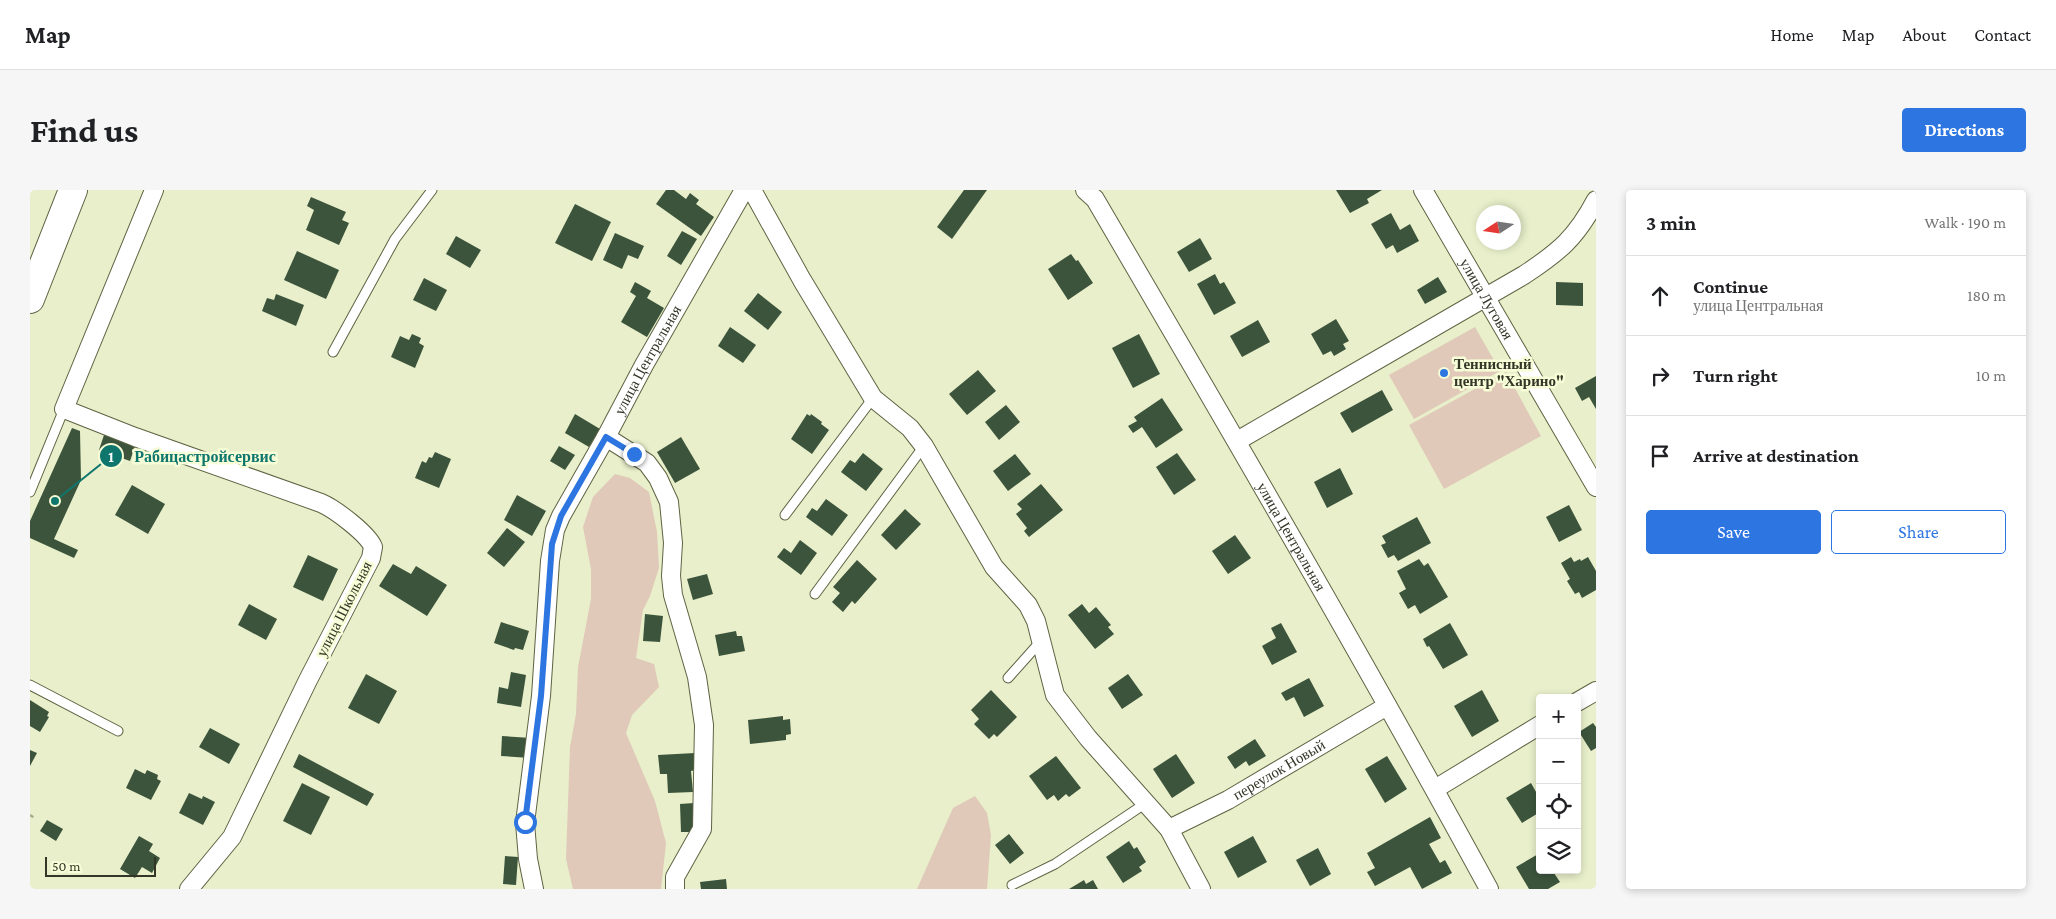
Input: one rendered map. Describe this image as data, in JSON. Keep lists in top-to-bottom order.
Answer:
{
  "streets": {
    "street": [
      "улица Луговая",
      "улица Центральная",
      "улица Школьная",
      "переулок Новый"
    ]
  },
  "crossings": [
    ["улица Центральная", "переулок Новый"]
  ],
  "places": ["Теннисный центр \"Харино\"", "Рабицастройсервис"],
  "scale_bar": "50 m",
  "north": "left",
  "page": {
    "header": "Map",
    "nav": [
      "Home",
      "Map",
      "About",
      "Contact"
    ],
    "buttons": [
      "Directions",
      ["Save", "Share"]
    ],
    "title": "Find us",
    "heading": ["3 min", "Walk · 190 m"],
    "list": [
      ["Continue", "улица Центральная", "180 m"],
      ["Turn right", "10 m"],
      "Arrive at destination"
    ],
    "map_buttons": ["+", "−"],
    "scale": "50 m"
  }
}
